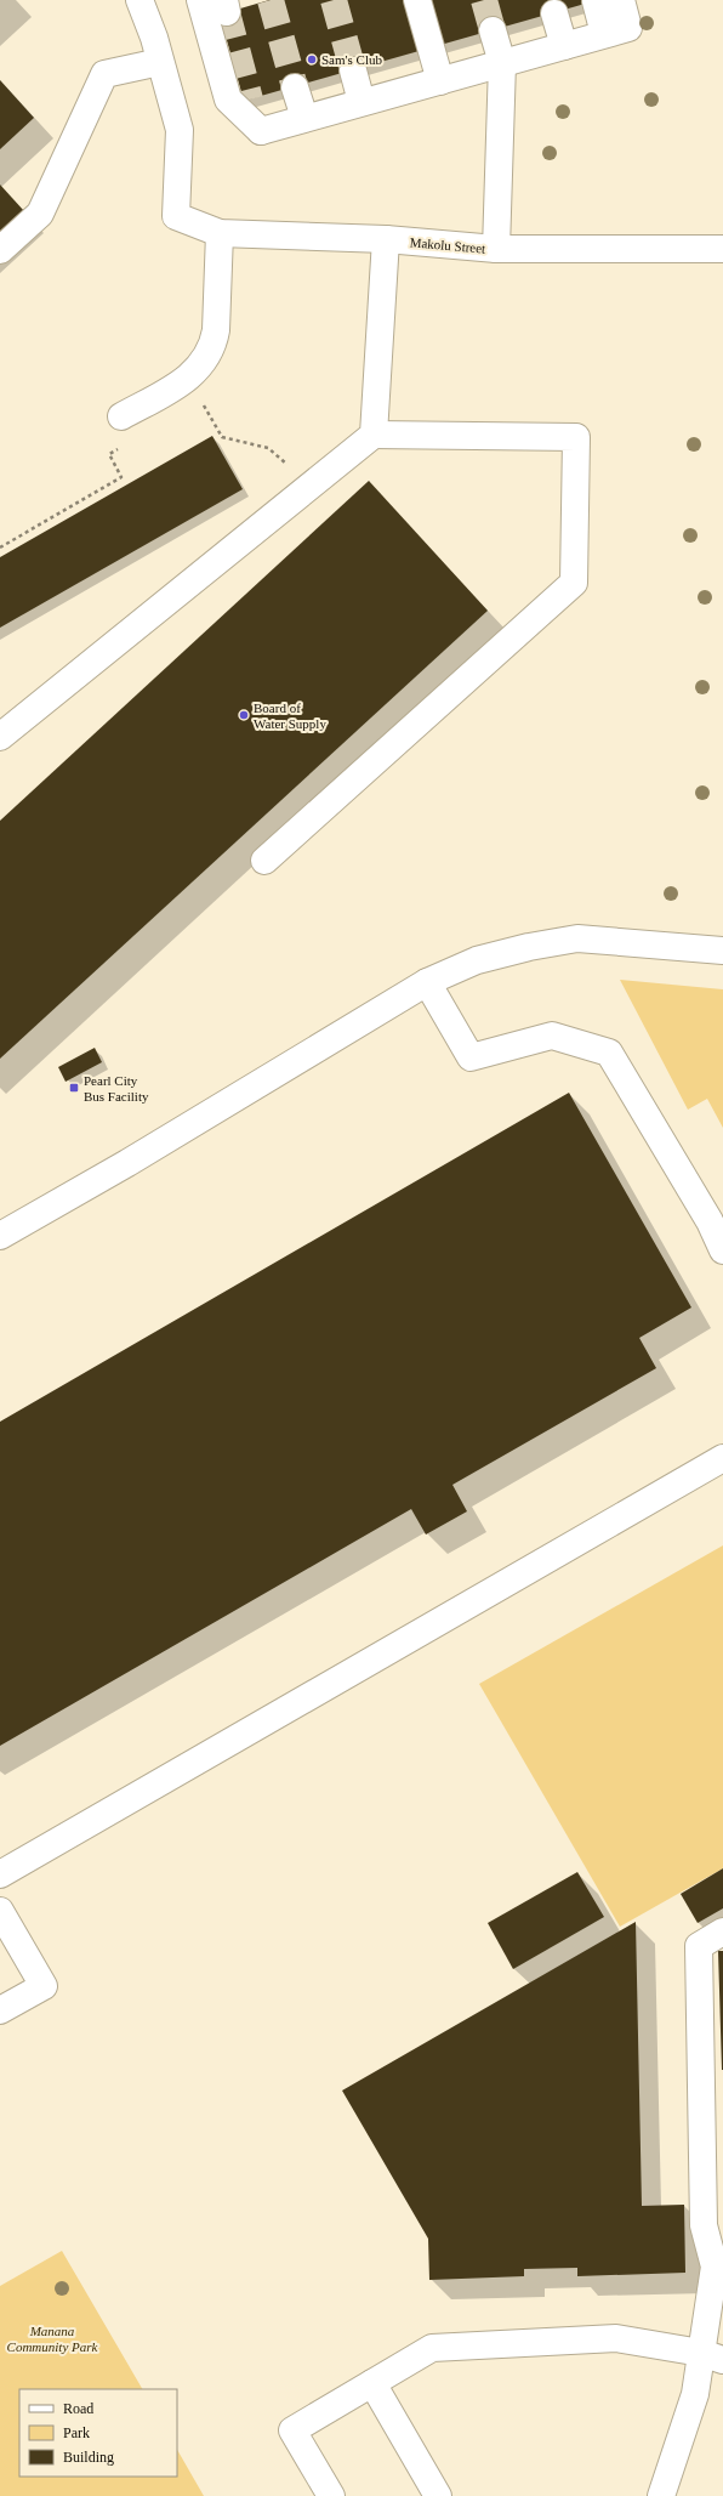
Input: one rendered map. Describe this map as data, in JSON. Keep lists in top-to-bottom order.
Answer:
{
  "streets": {
    "street": ["Makolu Street"]
  },
  "parks": ["Manana Community Park"],
  "places": {
    "other": ["Sam's Club", "Board of Water Supply"],
    "transit": ["Pearl City Bus Facility"]
  },
  "legend": ["Road", "Park", "Building"]
}
